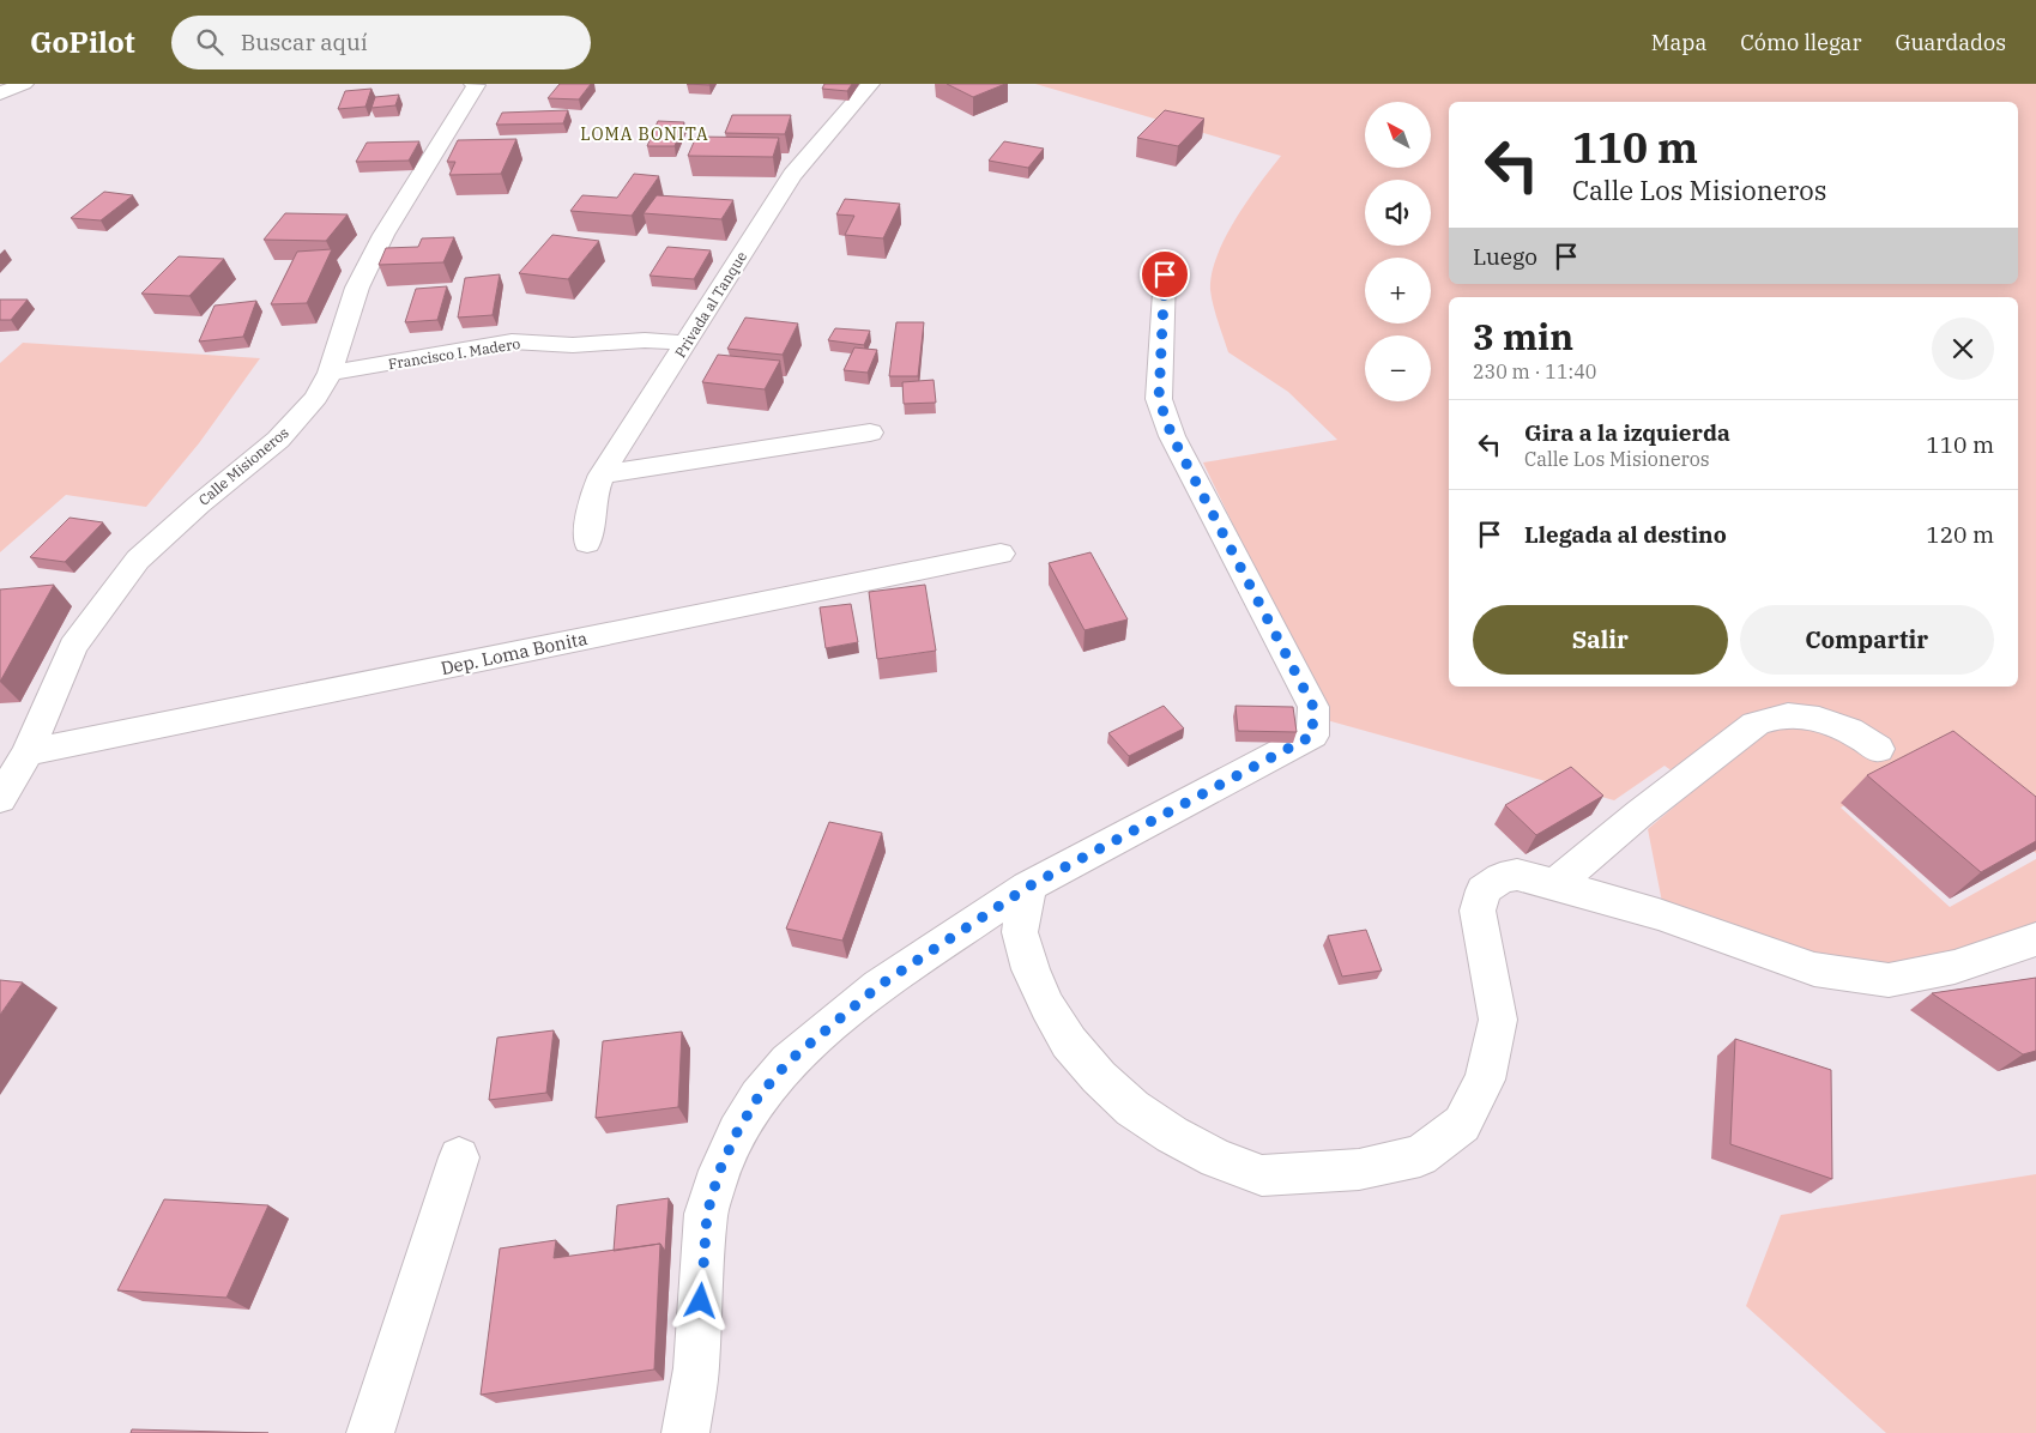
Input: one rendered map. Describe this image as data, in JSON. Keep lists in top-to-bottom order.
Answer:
{
  "streets": {
    "street": [
      "Privada al Tanque",
      "Francisco I. Madero",
      "Calle Misioneros",
      "Dep. Loma Bonita"
    ]
  },
  "crossings": [
    ["Privada al Tanque", "Francisco I. Madero"],
    ["Francisco I. Madero", "Calle Misioneros"],
    ["Calle Misioneros", "Dep. Loma Bonita"]
  ],
  "districts": ["LOMA BONITA"],
  "north": "top left",
  "page": {
    "header": "GoPilot",
    "search": "Buscar aquí",
    "nav": ["Mapa", "Cómo llegar", "Guardados"],
    "map_buttons": ["+", "−"],
    "turn": ["110 m", "Calle Los Misioneros"],
    "then": "Luego",
    "heading": ["3 min", "230 m · 11:40"],
    "list": [
      {
        "name": "Gira a la izquierda",
        "note": "Calle Los Misioneros",
        "value": "110 m"
      },
      {
        "name": "Llegada al destino",
        "value": "120 m"
      }
    ],
    "buttons": ["Salir", "Compartir"]
  }
}
